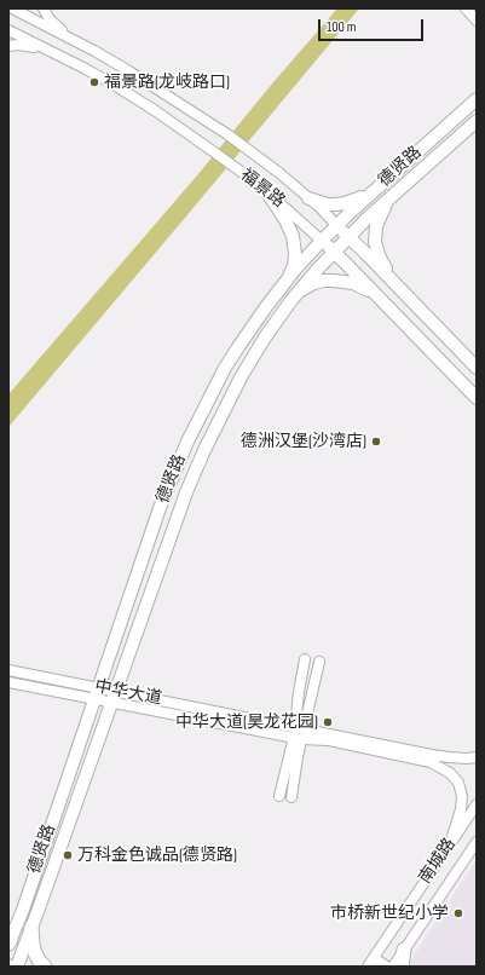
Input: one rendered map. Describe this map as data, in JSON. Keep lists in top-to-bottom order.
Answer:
{
  "streets": {
    "main road": ["德贤路", "福景路"],
    "street": ["中华大道", "南城路"]
  },
  "crossings": [
    ["德贤路", "福景路"],
    ["德贤路", "中华大道"],
    ["中华大道", "南城路"]
  ],
  "places": [
    "福景路(龙岐路口)",
    "德洲汉堡(沙湾店)",
    "中华大道(昊龙花园)",
    "万科金色诚品(德贤路)",
    "市桥新世纪小学"
  ],
  "scale_bar": "100 m"
}
